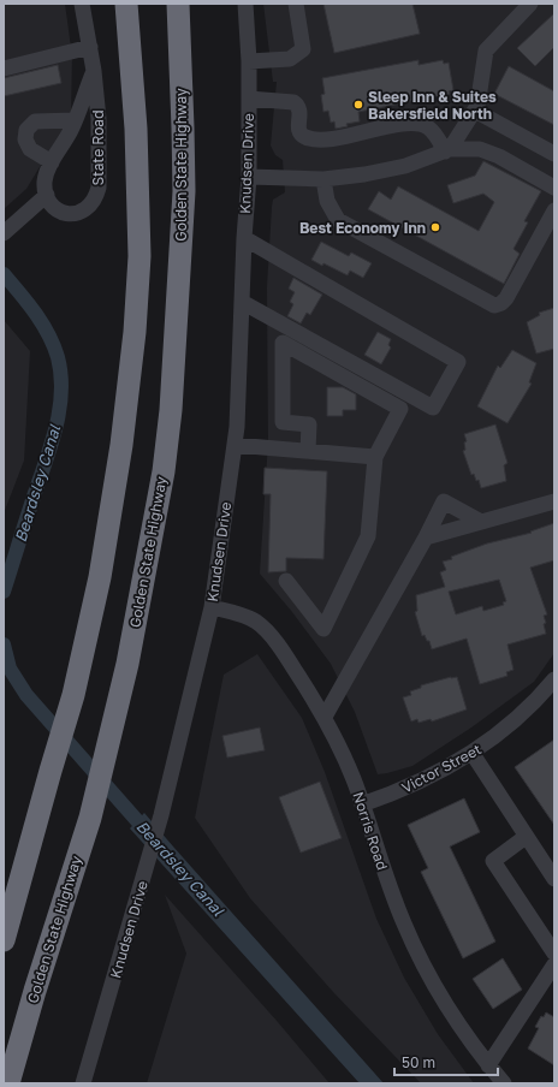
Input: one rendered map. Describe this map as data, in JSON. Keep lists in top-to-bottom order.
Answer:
{
  "streets": {
    "highway": ["Golden State Highway"],
    "street": [
      "State Road",
      "Knudsen Drive",
      "Victor Street",
      "Norris Road"
    ]
  },
  "crossings": [
    ["Knudsen Drive", "Norris Road"],
    ["Victor Street", "Norris Road"]
  ],
  "water": ["Beardsley Canal"],
  "places": ["Sleep Inn & Suites Bakersfield North", "Best Economy Inn"],
  "scale_bar": "50 m"
}
